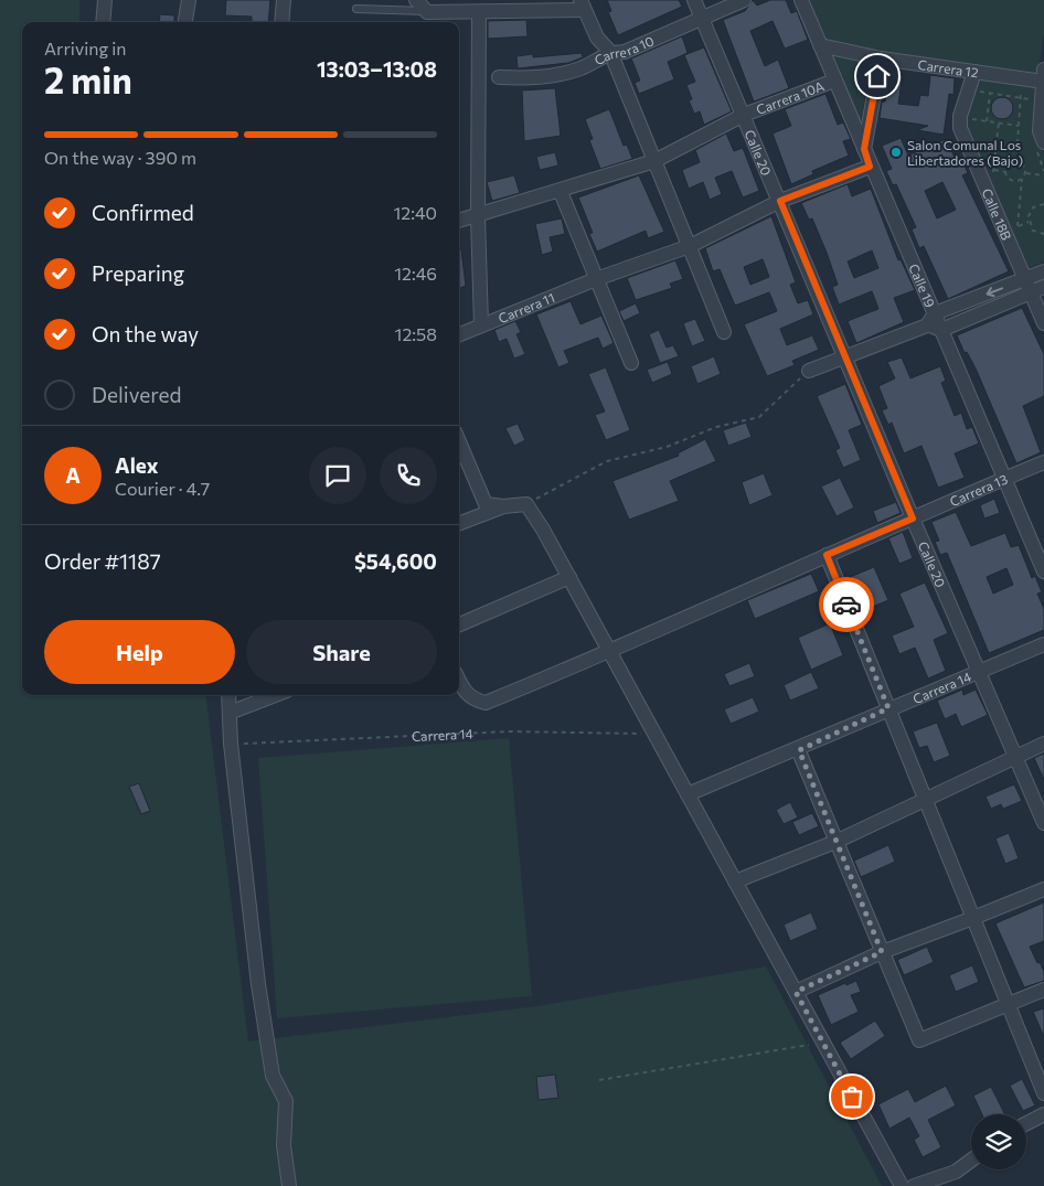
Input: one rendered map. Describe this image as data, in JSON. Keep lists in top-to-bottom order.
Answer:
{
  "streets": {
    "street": [
      "Carrera 10",
      "Carrera 12",
      "Carrera 10A",
      "Calle 20",
      "Calle 18B",
      "Calle 19",
      "Carrera 11",
      "Carrera 13",
      "Carrera 14"
    ]
  },
  "crossings": [
    ["Carrera 10", "Calle 20"],
    ["Carrera 12", "Calle 19"],
    ["Carrera 10A", "Calle 20"],
    ["Carrera 10A", "Calle 19"],
    ["Calle 20", "Carrera 11"],
    ["Calle 20", "Carrera 13"],
    ["Calle 20", "Carrera 14"]
  ],
  "places": ["Salon Comunal Los Libertadores (Bajo)"],
  "page": {
    "heading": ["2 min", "Arriving in", "13:03–13:08"],
    "panel": [
      "Alex",
      "Courier · 4.7",
      "Order #1187",
      "$54,600"
    ],
    "bar": "On the way · 390 m",
    "list": [
      ["Confirmed", "12:40"],
      ["Preparing", "12:46"],
      ["On the way", "12:58"],
      "Delivered"
    ],
    "round": "A",
    "buttons": ["Help", "Share"]
  }
}
